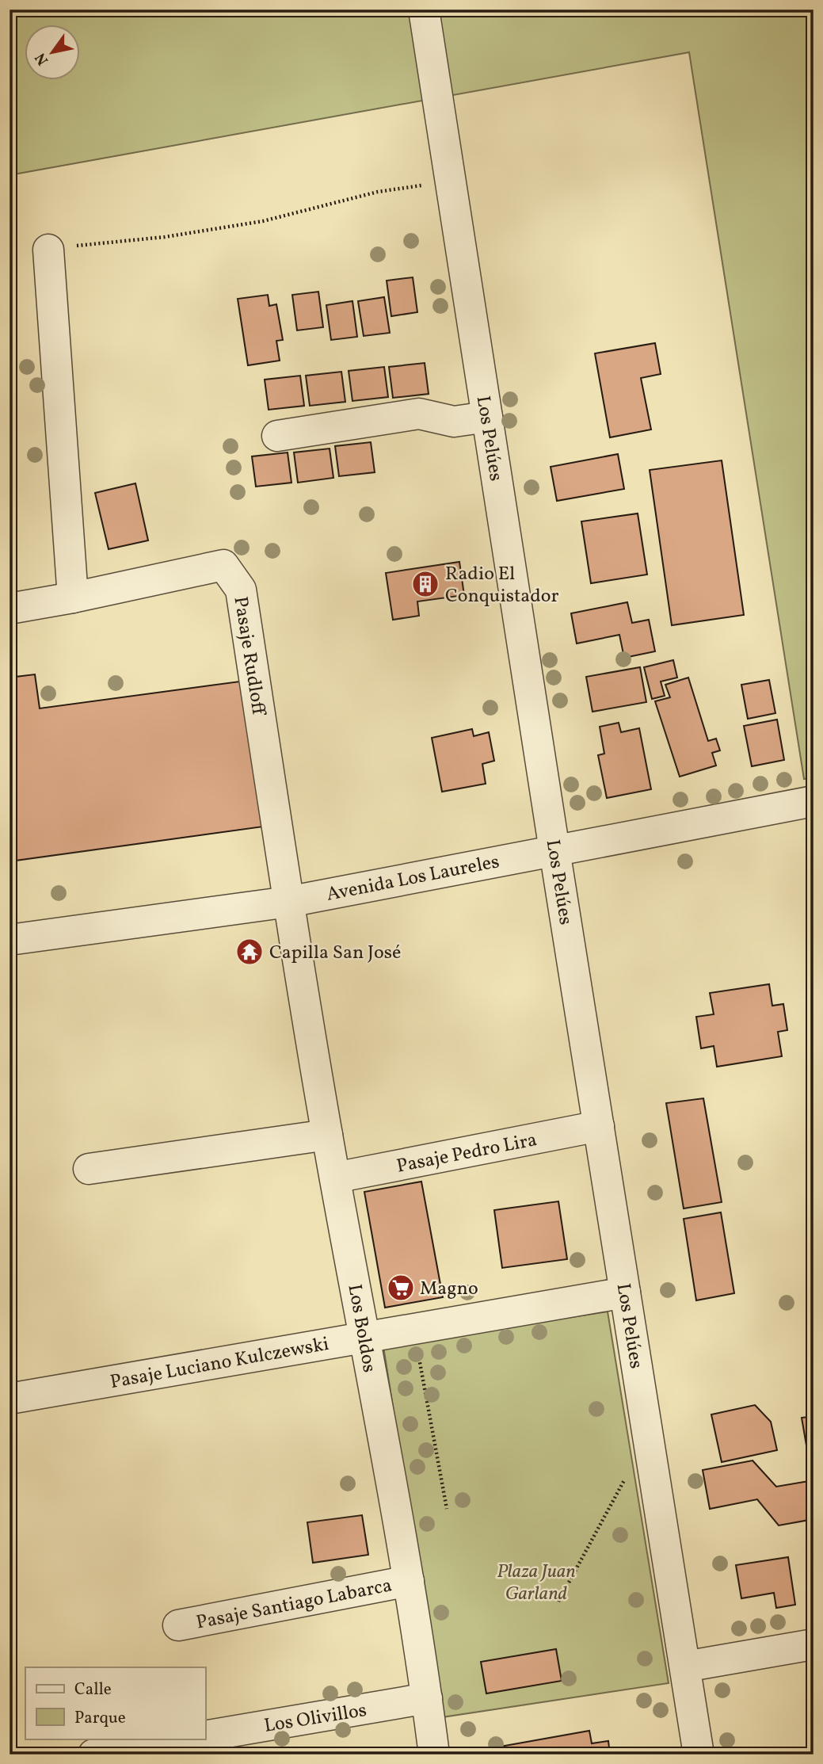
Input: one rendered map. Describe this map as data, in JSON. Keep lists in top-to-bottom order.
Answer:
{
  "streets": {
    "street": [
      "Los Pelúes",
      "Pasaje Rudloff",
      "Avenida Los Laureles",
      "Pasaje Pedro Lira",
      "Los Boldos",
      "Pasaje Luciano Kulczewski",
      "Pasaje Santiago Labarca",
      "Los Olivillos"
    ]
  },
  "crossings": [
    ["Los Pelúes", "Avenida Los Laureles"],
    ["Los Pelúes", "Pasaje Pedro Lira"],
    ["Los Pelúes", "Pasaje Luciano Kulczewski"],
    ["Pasaje Rudloff", "Avenida Los Laureles"],
    ["Pasaje Rudloff", "Los Boldos"],
    ["Avenida Los Laureles", "Los Boldos"],
    ["Pasaje Pedro Lira", "Los Boldos"],
    ["Los Boldos", "Pasaje Luciano Kulczewski"],
    ["Los Boldos", "Pasaje Santiago Labarca"],
    ["Los Boldos", "Los Olivillos"]
  ],
  "parks": ["Plaza Juan Garland"],
  "places": {
    "building": ["Radio El Conquistador"],
    "temple": ["Capilla San José"],
    "supermarket": ["Magno"]
  },
  "legend": ["Calle", "Parque"],
  "north": "bottom left"
}
